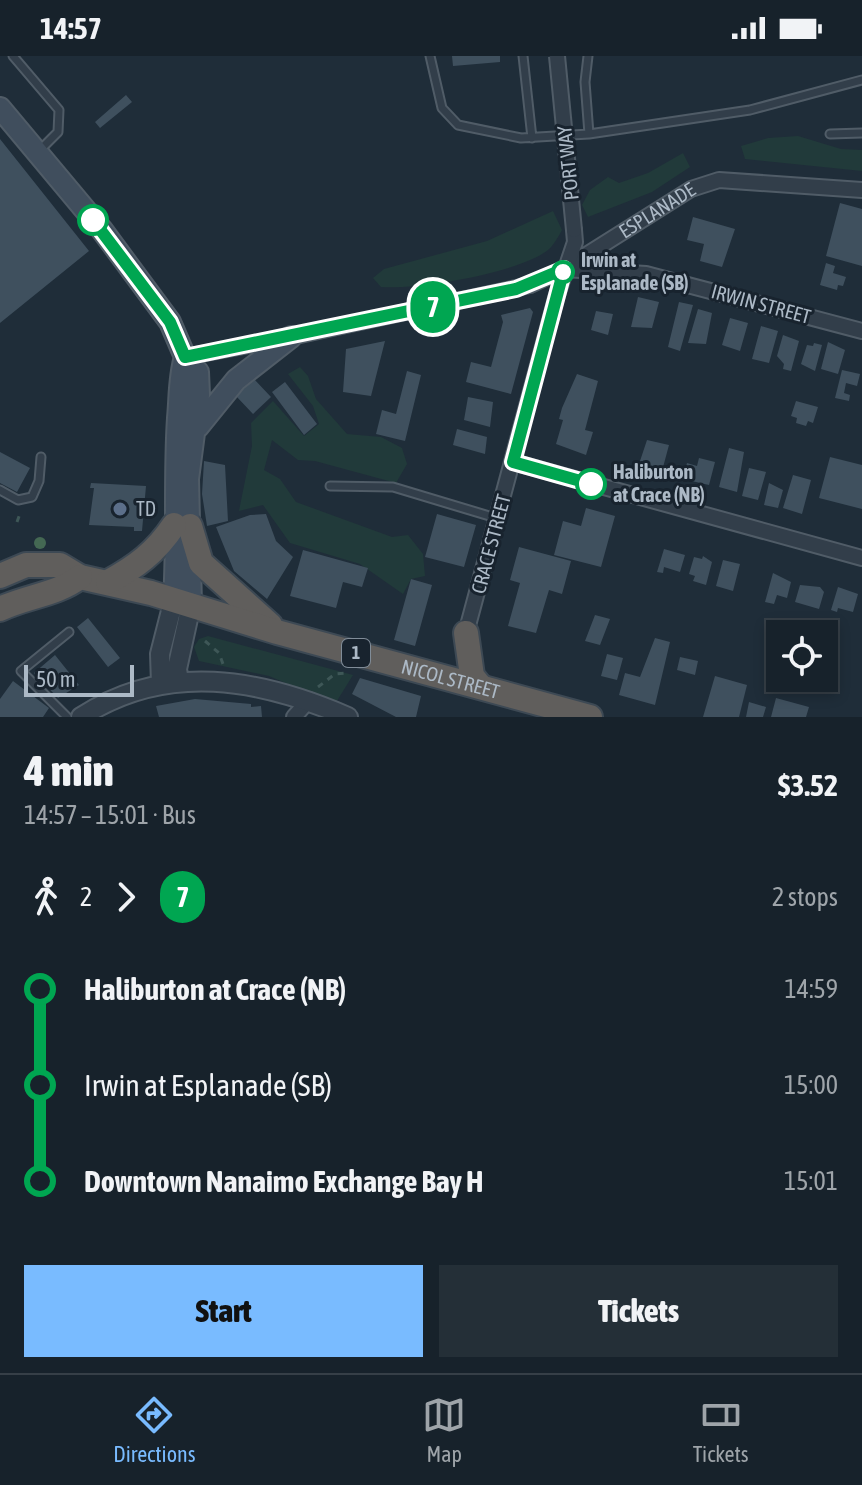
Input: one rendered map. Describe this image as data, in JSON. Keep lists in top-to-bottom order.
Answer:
{
  "streets": {
    "highway": ["1", "NICOL STREET"],
    "street": [
      "PORT WAY",
      "ESPLANADE",
      "IRWIN STREET",
      "CRACE STREET"
    ]
  },
  "crossings": [
    ["PORT WAY", "ESPLANADE"],
    ["PORT WAY", "IRWIN STREET"],
    ["PORT WAY", "CRACE STREET"],
    ["ESPLANADE", "IRWIN STREET"],
    ["ESPLANADE", "CRACE STREET"],
    ["IRWIN STREET", "CRACE STREET"],
    ["1", "NICOL STREET"]
  ],
  "places": ["Irwin at Esplanade (SB)", "Haliburton at Crace (NB)", "TD"],
  "lines": ["bus line 7"],
  "scale_bar": "50 m",
  "page": {
    "status": "14:57",
    "on_map": "7",
    "scale": "50 m",
    "heading": ["4 min", "14:57 – 15:01 · Bus", "$3.52"],
    "legs": ["2", "7", "2 stops"],
    "list": [
      {
        "name": "Haliburton at Crace (NB)",
        "value": "14:59"
      },
      {
        "name": "Irwin at Esplanade (SB)",
        "value": "15:00"
      },
      {
        "name": "Downtown Nanaimo Exchange Bay H",
        "value": "15:01"
      }
    ],
    "buttons": ["Start", "Tickets"],
    "tabs": ["Directions", "Map", "Tickets"]
  }
}
